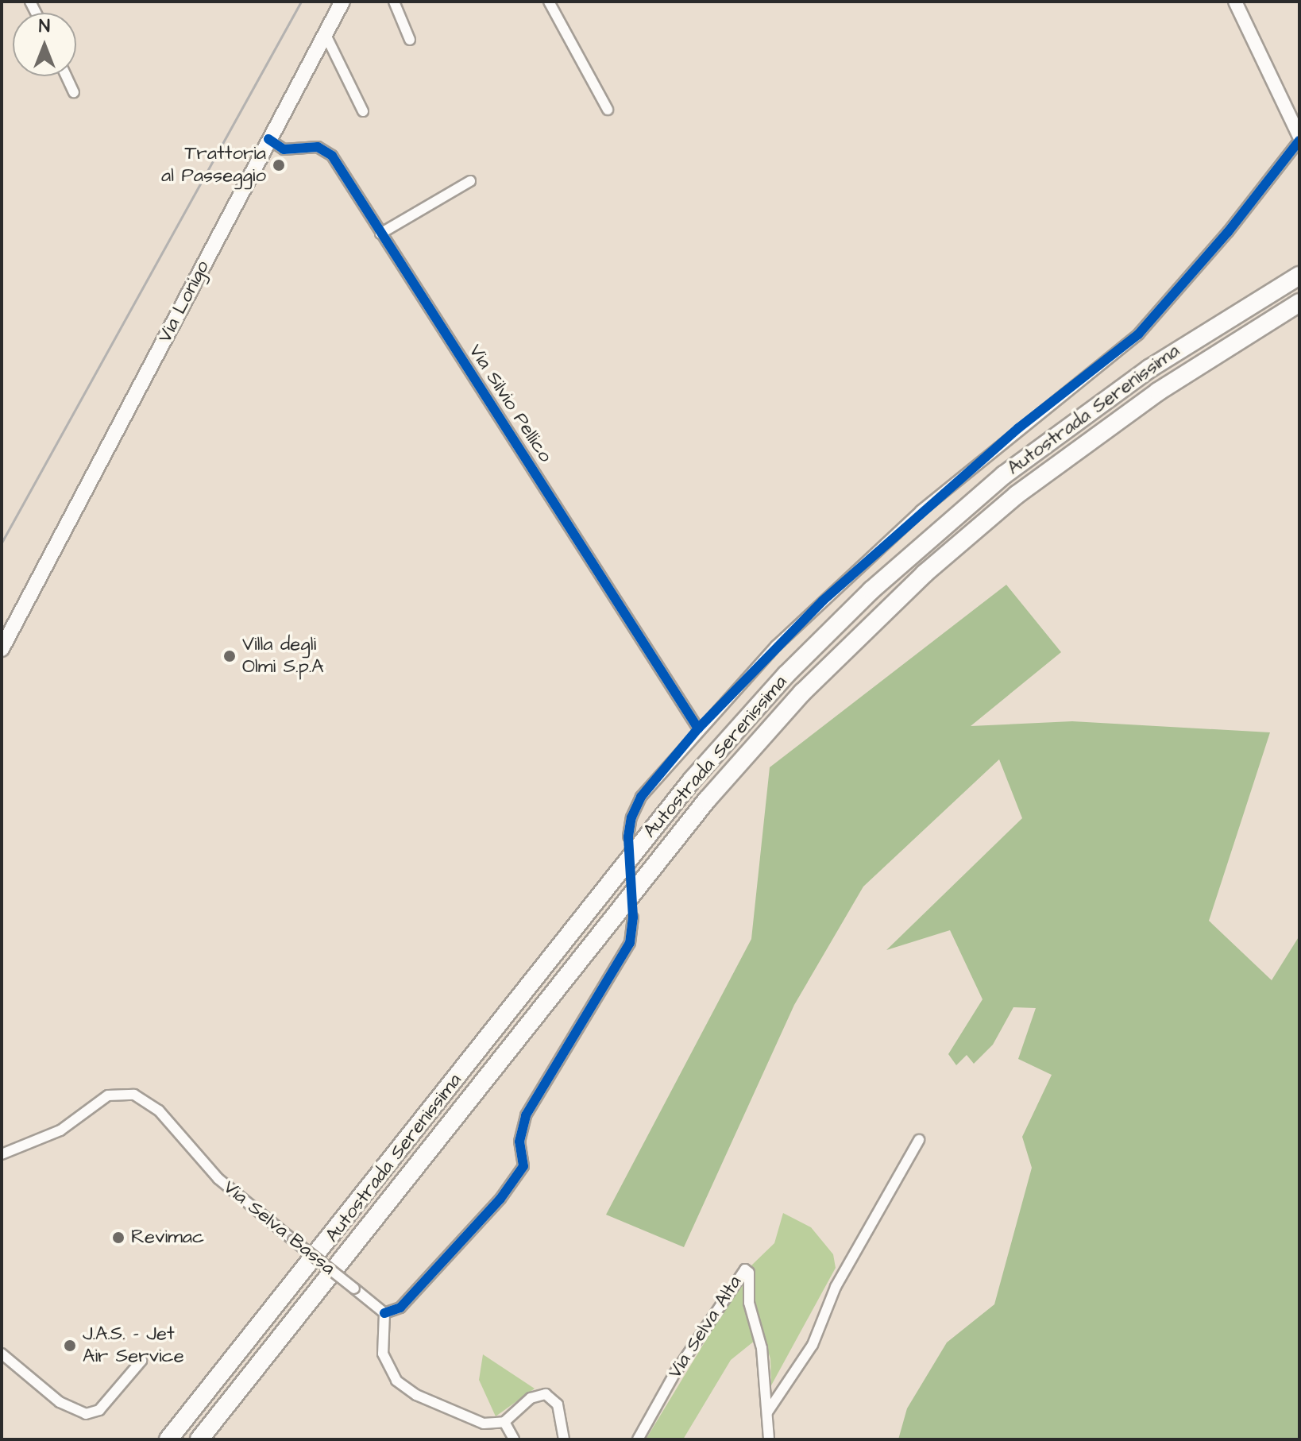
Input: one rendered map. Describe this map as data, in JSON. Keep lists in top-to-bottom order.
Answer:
{
  "streets": {
    "highway": ["Autostrada Serenissima"],
    "main road": ["Via Lonigo"],
    "street": ["Via Silvio Pellico", "Via Selva Bassa", "Via Selva Alta"]
  },
  "crossings": [
    ["Via Lonigo", "Via Silvio Pellico"]
  ],
  "places": [
    "Trattoria al Passeggio",
    "Villa degli Olmi S.p.A",
    "Revimac",
    "J.A.S. - Jet Air Service"
  ],
  "north": "top"
}
